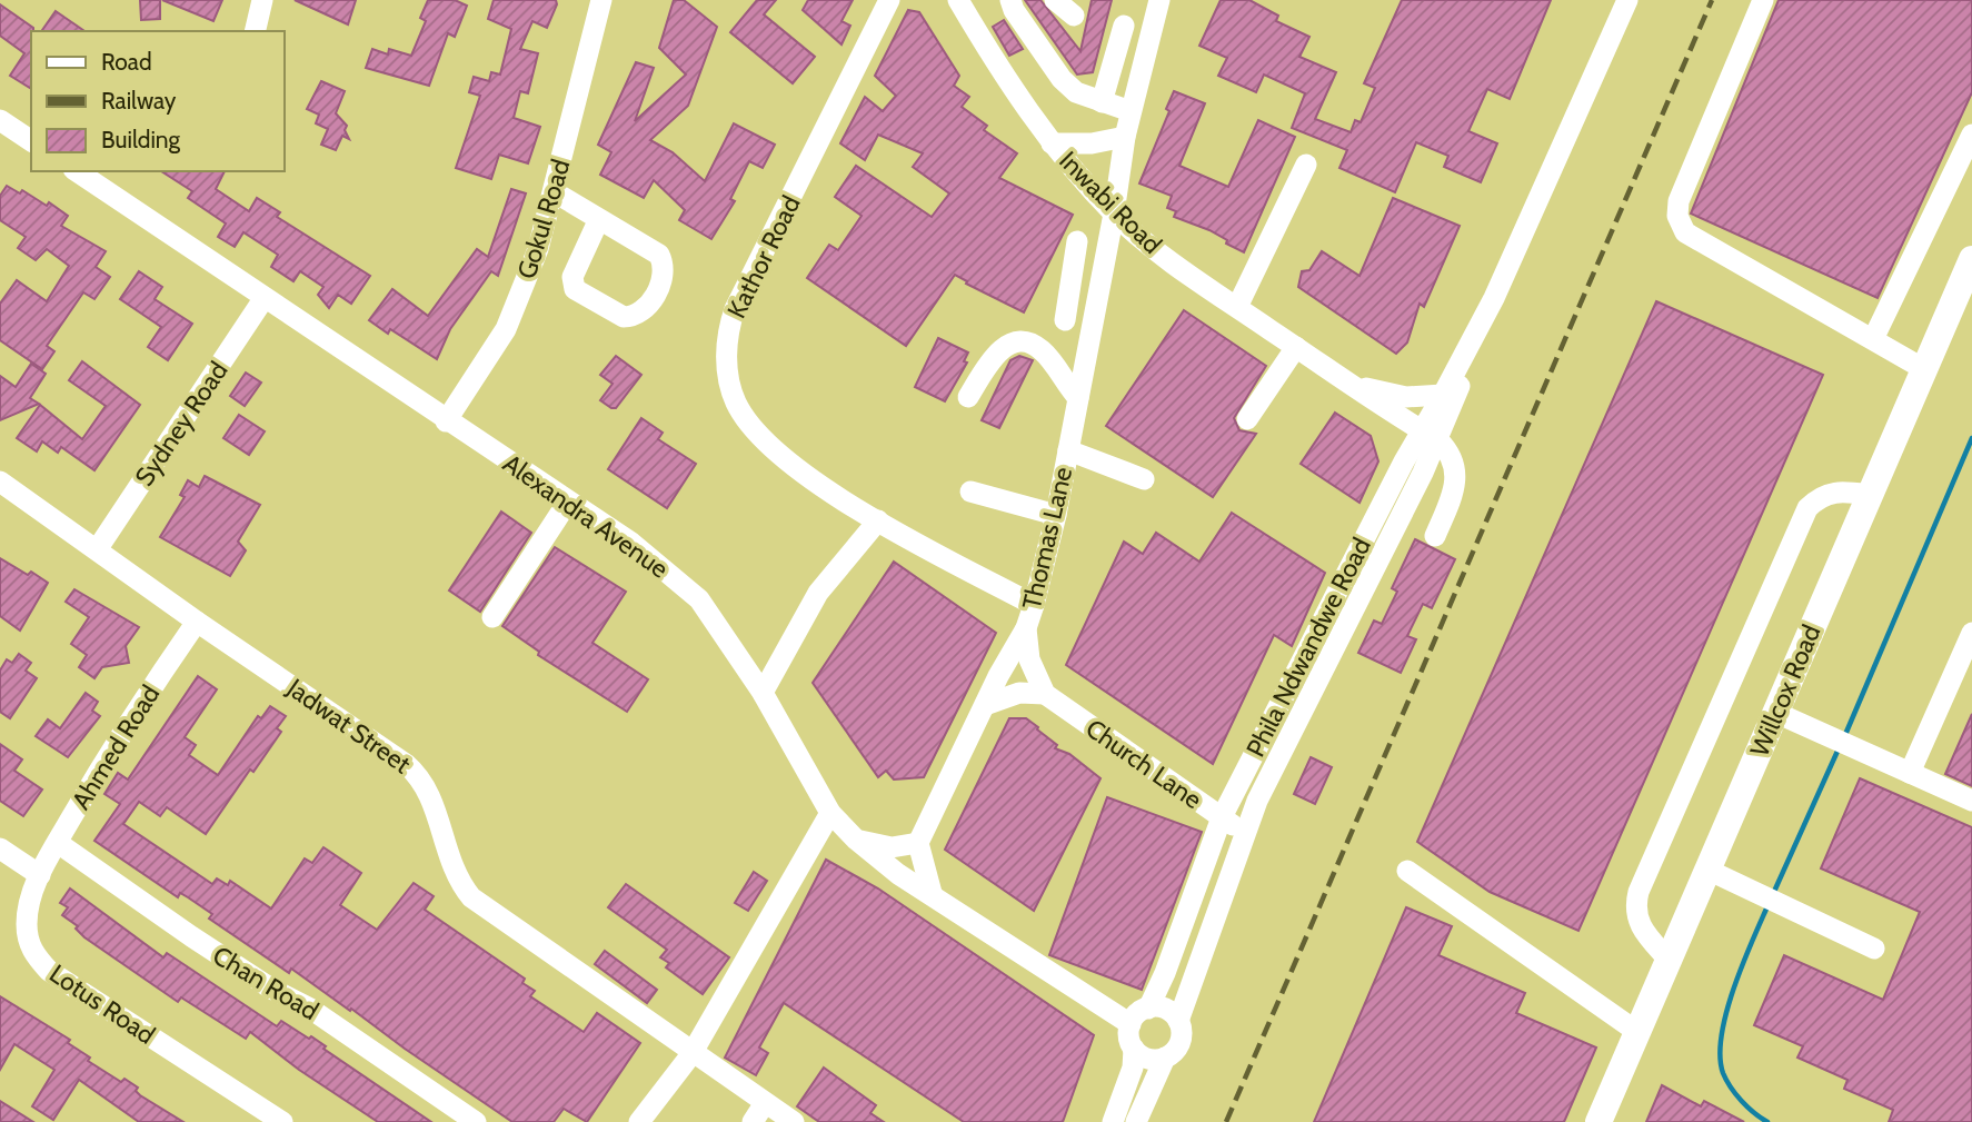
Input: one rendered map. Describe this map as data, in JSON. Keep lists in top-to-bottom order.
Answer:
{
  "streets": {
    "main road": ["Willcox Road"],
    "street": [
      "Inwabi Road",
      "Gokul Road",
      "Kathor Road",
      "Sydney Road",
      "Alexandra Avenue",
      "Thomas Lane",
      "Phila Ndwandwe Road",
      "Jadwat Street",
      "Ahmed Road",
      "Church Lane",
      "Chan Road",
      "Lotus Road"
    ]
  },
  "crossings": [
    ["Inwabi Road", "Thomas Lane"],
    ["Inwabi Road", "Phila Ndwandwe Road"],
    ["Gokul Road", "Alexandra Avenue"],
    ["Kathor Road", "Thomas Lane"],
    ["Sydney Road", "Alexandra Avenue"],
    ["Sydney Road", "Jadwat Street"],
    ["Alexandra Avenue", "Phila Ndwandwe Road"],
    ["Phila Ndwandwe Road", "Church Lane"],
    ["Jadwat Street", "Ahmed Road"],
    ["Ahmed Road", "Chan Road"],
    ["Ahmed Road", "Lotus Road"]
  ],
  "legend": ["Road", "Railway", "Building"]
}
